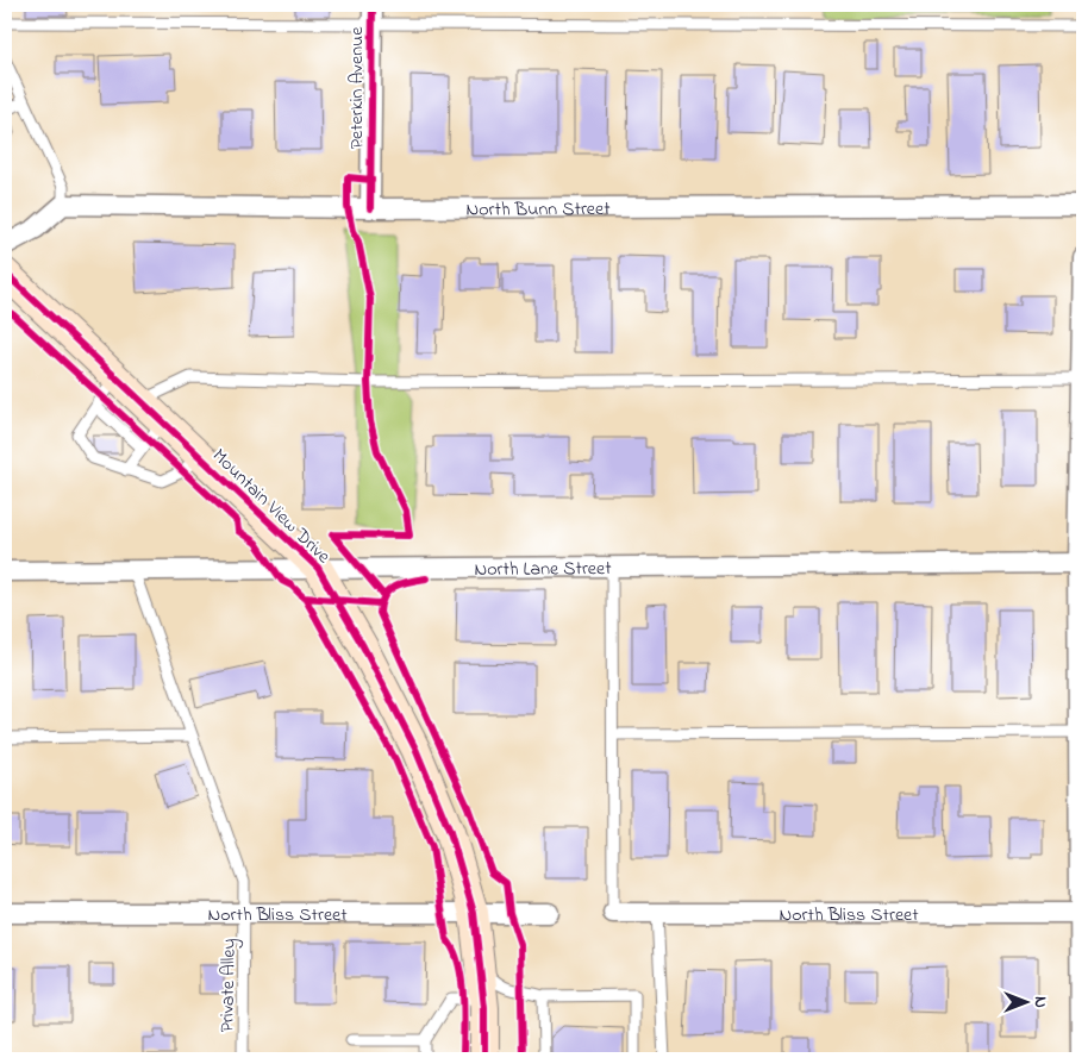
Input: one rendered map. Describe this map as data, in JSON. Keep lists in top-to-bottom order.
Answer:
{
  "streets": {
    "street": [
      "Peterkin Avenue",
      "North Bunn Street",
      "Mountain View Drive",
      "North Lane Street",
      "North Bliss Street"
    ],
    "lane": ["Private Alley"]
  },
  "crossings": [
    ["Peterkin Avenue", "North Bunn Street"],
    ["Mountain View Drive", "North Lane Street"],
    ["Mountain View Drive", "North Bliss Street"],
    ["North Lane Street", "Private Alley"],
    ["North Bliss Street", "Private Alley"]
  ],
  "north": "right"
}
